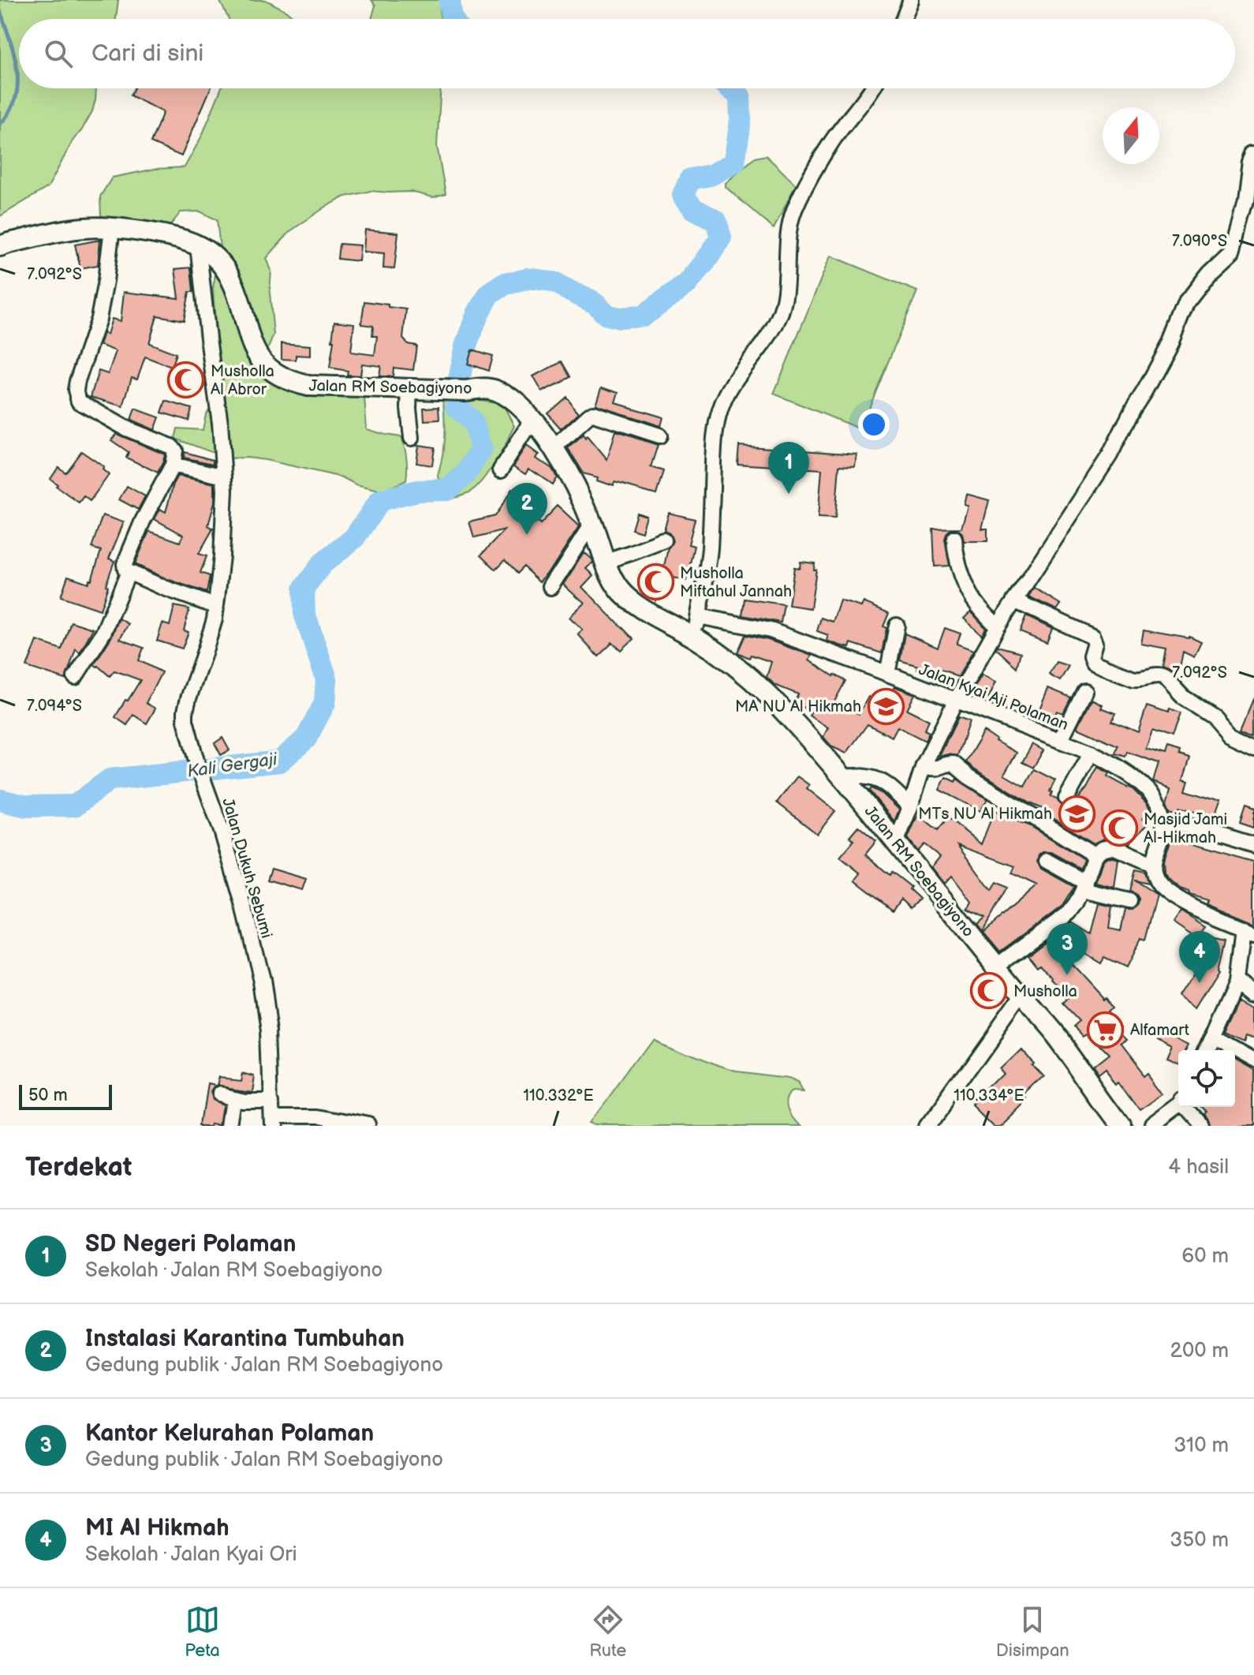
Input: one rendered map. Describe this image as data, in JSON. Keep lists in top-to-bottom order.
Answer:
{
  "streets": {
    "main road": ["Jalan RM Soebagiyono"],
    "street": ["Jalan Kyai Aji Polaman", "Jalan Dukuh Sebumi"]
  },
  "crossings": [
    ["Jalan RM Soebagiyono", "Jalan Dukuh Sebumi"]
  ],
  "water": ["Kali Gergaji"],
  "places": {
    "mosque": [
      "Musholla Al Abror",
      "Musholla Miftahul Jannah",
      "Masjid Jami Al-Hikmah",
      "Musholla"
    ],
    "school or university": ["MA NU Al Hikmah", "MTs NU Al Hikmah"],
    "supermarket": ["Alfamart"]
  },
  "scale_bar": "50 m",
  "north": "top",
  "page": {
    "search": "Cari di sini",
    "pins": [
      "1",
      "2",
      "3",
      "4"
    ],
    "scale": "50 m",
    "heading": ["Terdekat", "4 hasil"],
    "list": [
      {
        "mark": "1",
        "name": "SD Negeri Polaman",
        "note": "Sekolah · Jalan RM Soebagiyono",
        "value": "60 m"
      },
      {
        "mark": "2",
        "name": "Instalasi Karantina Tumbuhan",
        "note": "Gedung publik · Jalan RM Soebagiyono",
        "value": "200 m"
      },
      {
        "mark": "3",
        "name": "Kantor Kelurahan Polaman",
        "note": "Gedung publik · Jalan RM Soebagiyono",
        "value": "310 m"
      },
      {
        "mark": "4",
        "name": "MI Al Hikmah",
        "note": "Sekolah · Jalan Kyai Ori",
        "value": "350 m"
      }
    ],
    "nav": ["Peta", "Rute", "Disimpan"]
  },
  "coordinates": [
    "7.090°S",
    "7.092°S",
    "7.094°S",
    "110.332°E",
    "110.334°E"
  ]
}
